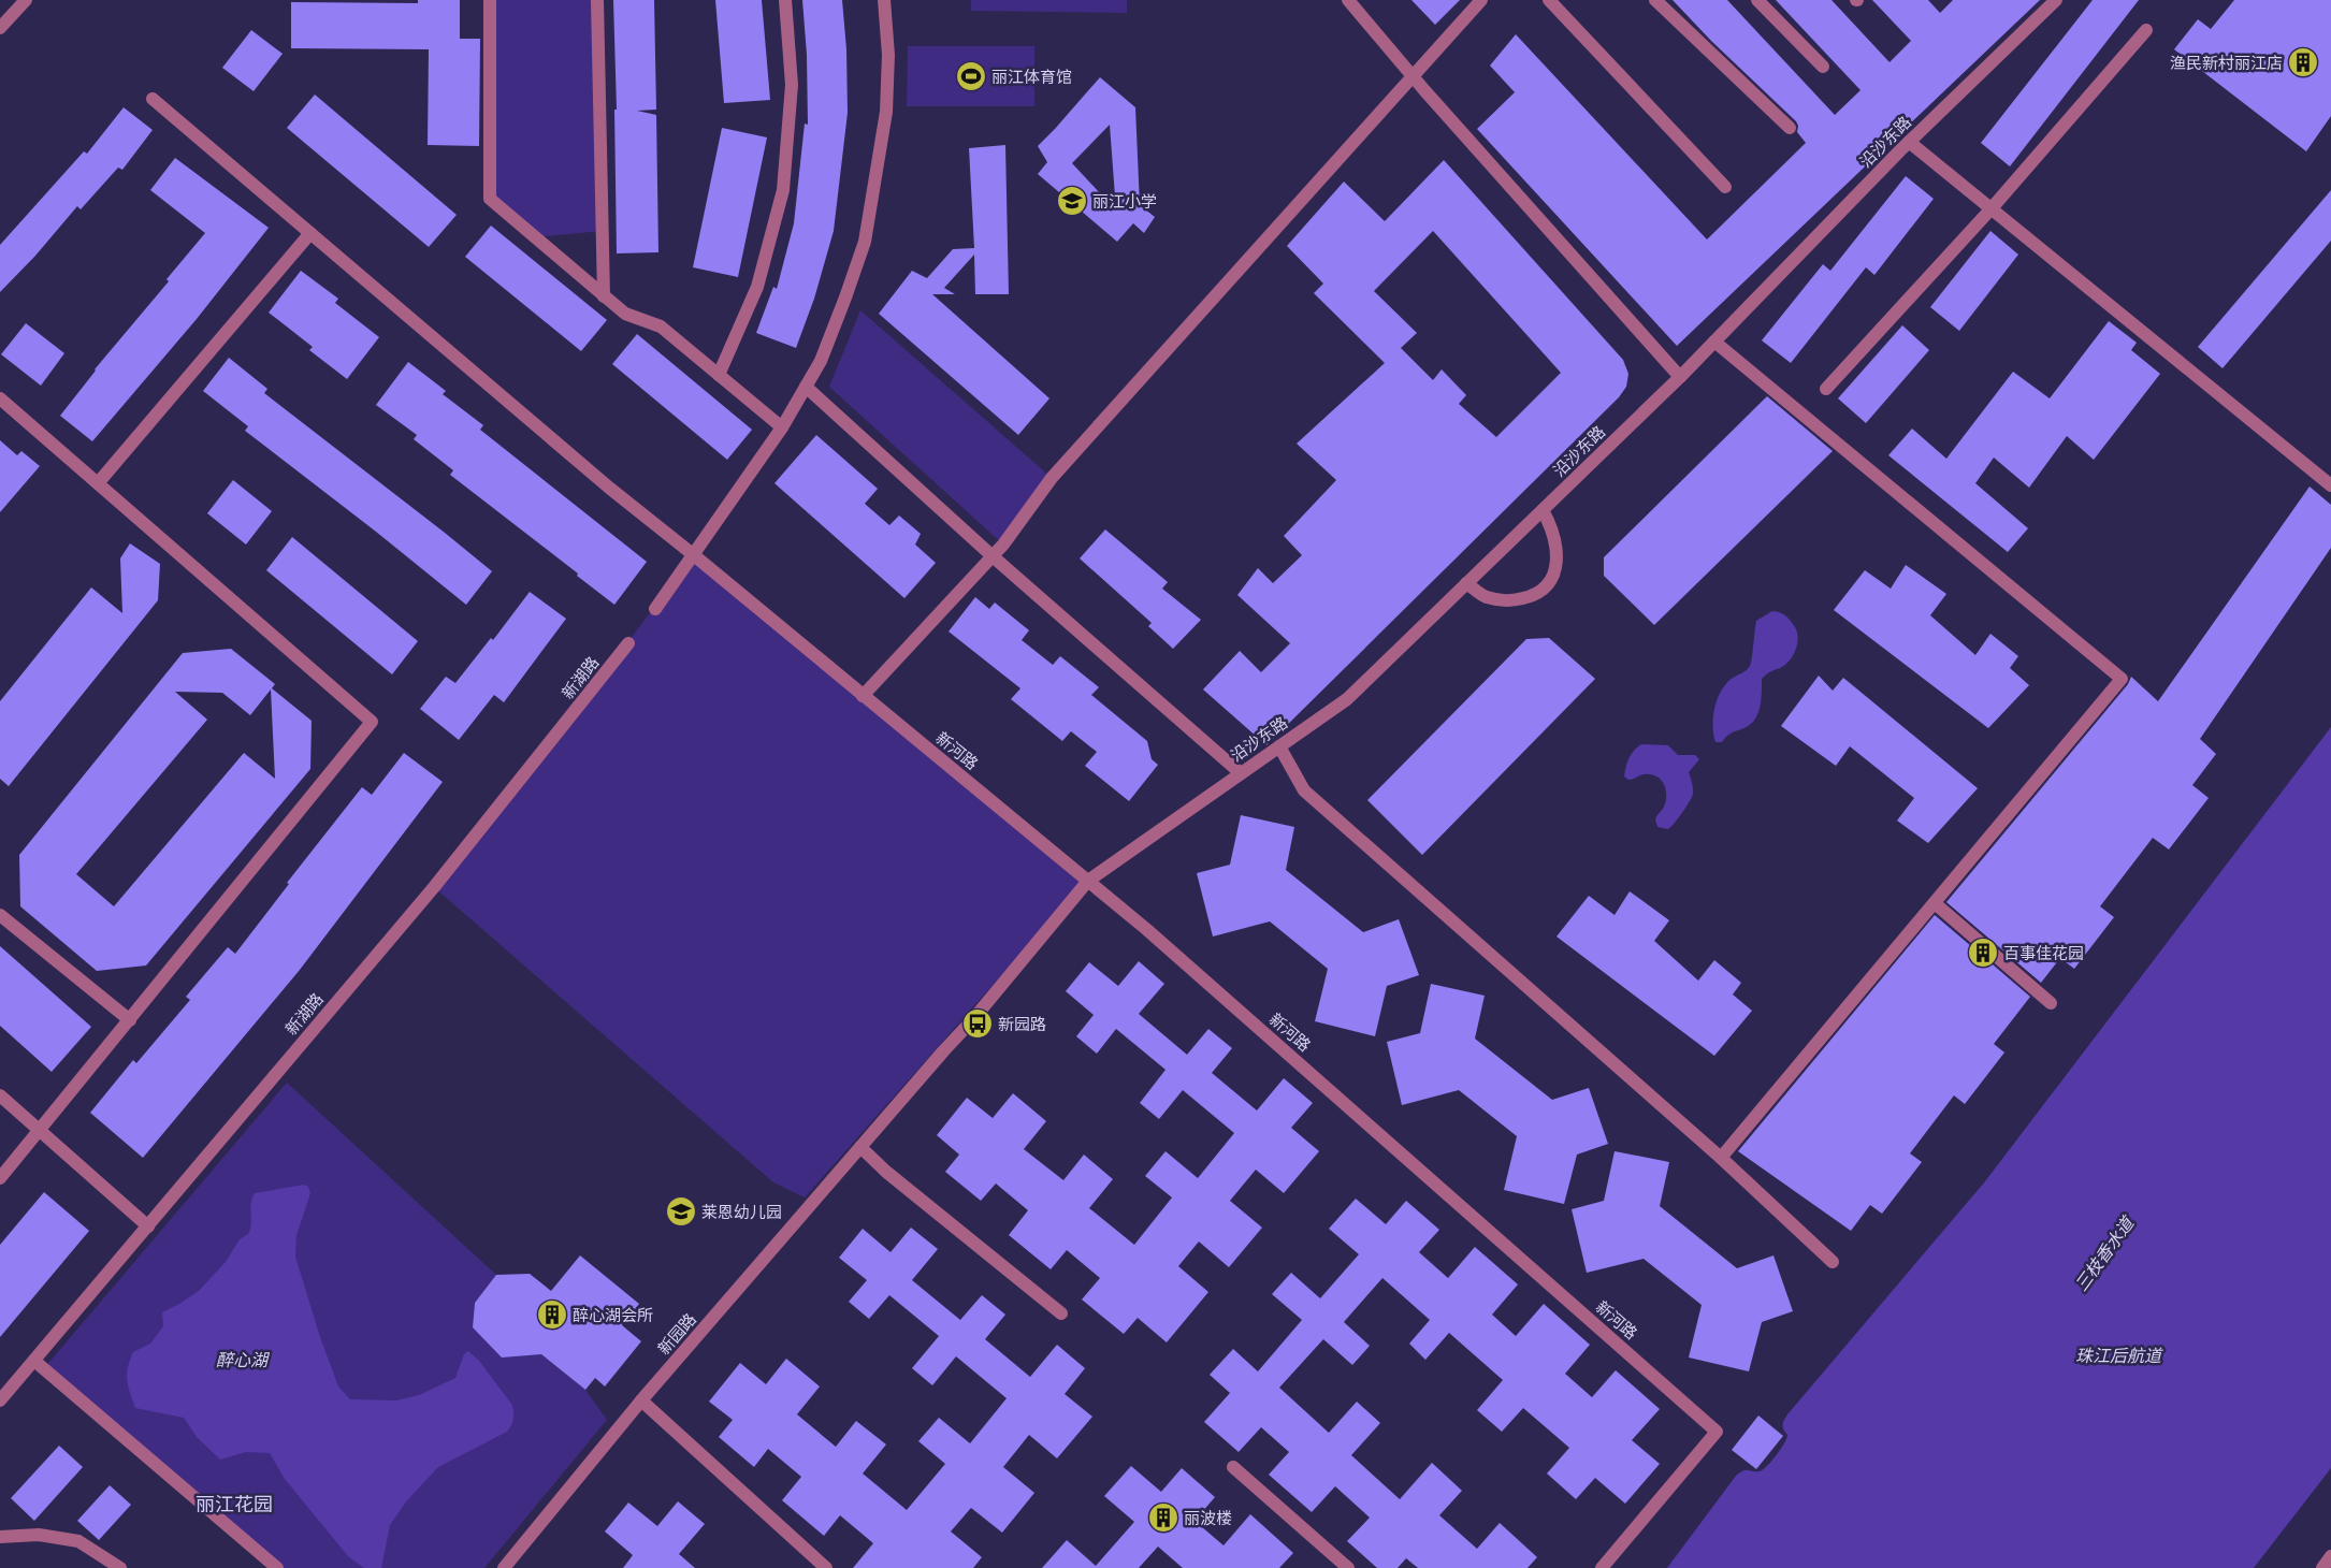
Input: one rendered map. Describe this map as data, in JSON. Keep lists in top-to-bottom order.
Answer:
{
  "streets": {
    "street": [
      "沿沙东路",
      "新湖路",
      "新河路",
      "新园路"
    ]
  },
  "crossings": [
    ["沿沙东路", "新河路"],
    ["沿沙东路", "新园路"],
    ["新河路", "新园路"]
  ],
  "districts": ["丽江花园"],
  "water": ["三枝香水道", "珠江后航道", "醉心湖"],
  "places": {
    "building": [
      "渔民新村丽江店",
      "百事佳花园",
      "醉心湖会所",
      "丽波楼"
    ],
    "sports": ["丽江体育馆"],
    "school or university": ["丽江小学", "莱恩幼儿园"],
    "bus stop": ["新园路"]
  }
}
